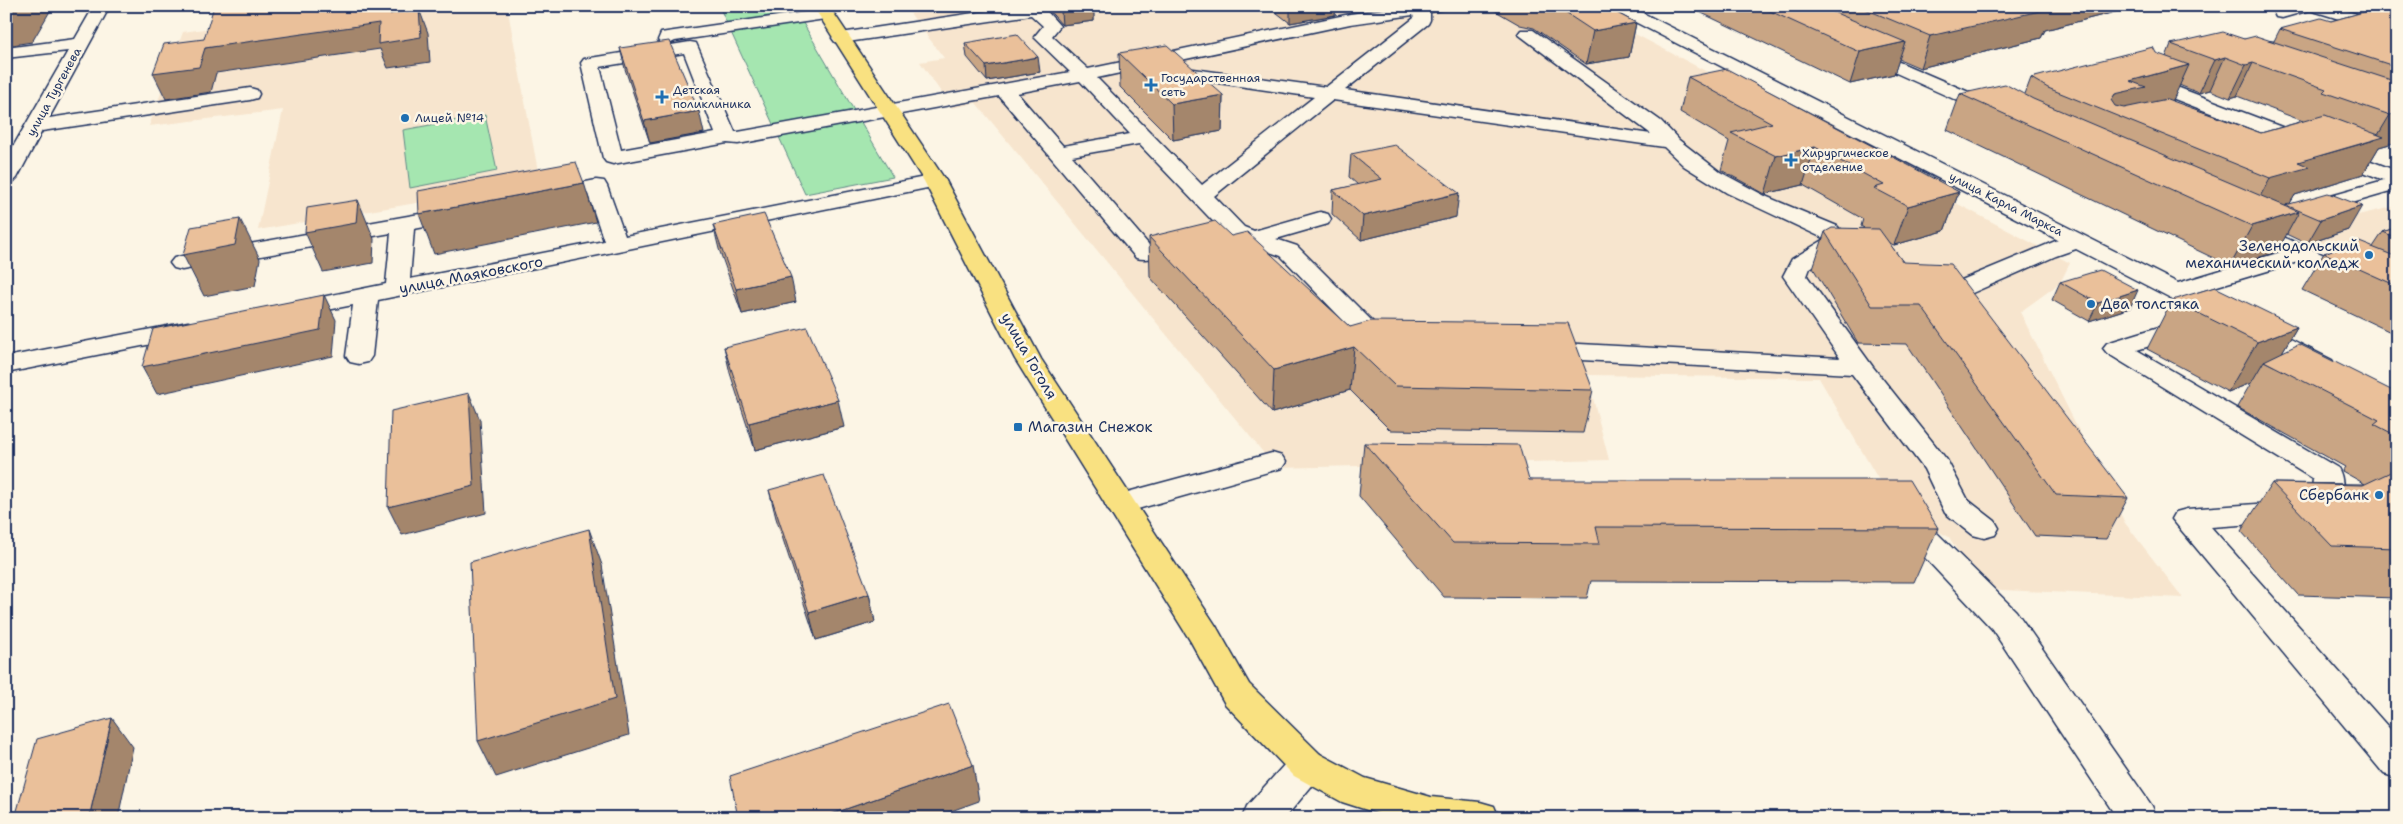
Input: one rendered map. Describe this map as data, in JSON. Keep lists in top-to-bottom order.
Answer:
{
  "streets": {
    "main road": ["улица Гоголя"],
    "street": ["улица Тургенева", "улица Карла Маркса", "улица Маяковского"]
  },
  "crossings": [
    ["улица Маяковского", "улица Гоголя"]
  ],
  "places": {
    "health": ["Государственная сеть", "Детская поликлиника", "Хирургическое отделение"],
    "other": [
      "Лицей №14",
      "Зеленодольский механический колледж",
      "Два толстяка",
      "Сбербанк"
    ],
    "transit": ["Магазин Снежок"]
  }
}
